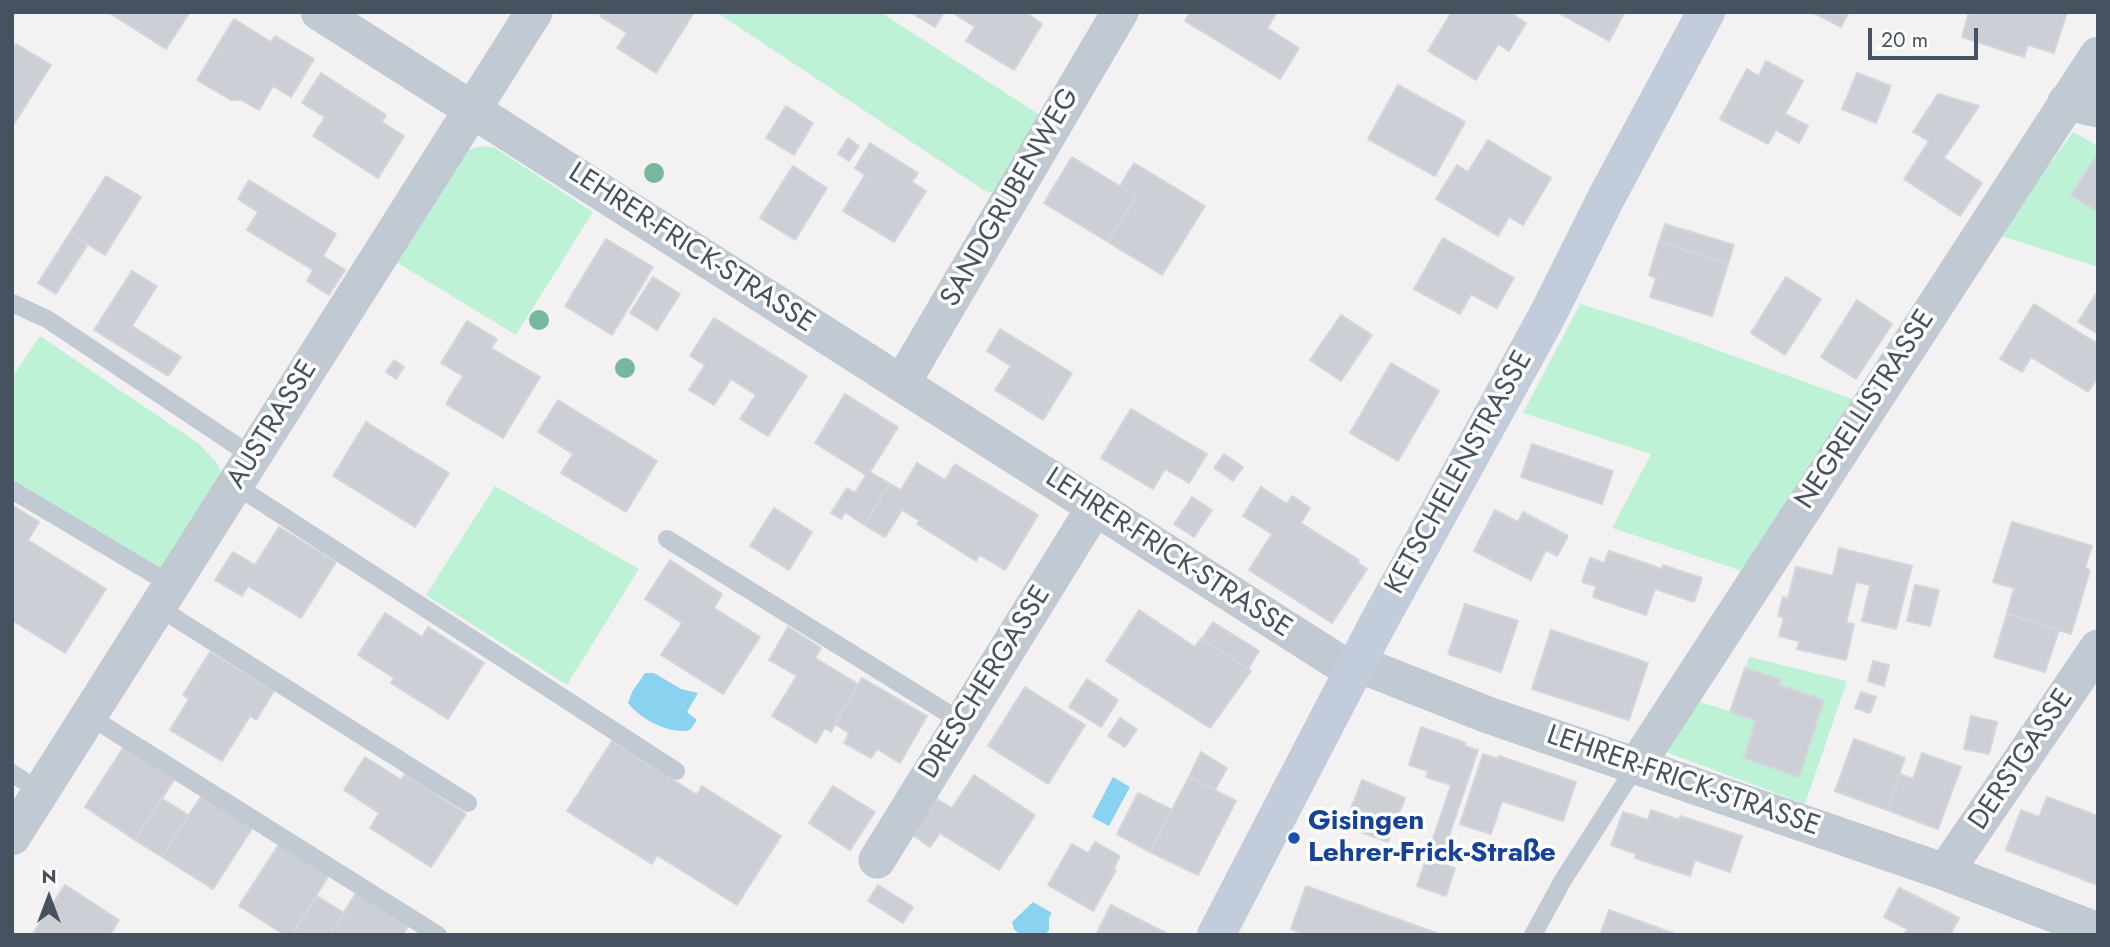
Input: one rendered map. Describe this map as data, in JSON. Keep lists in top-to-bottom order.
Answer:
{
  "streets": {
    "main road": ["KETSCHELENSTRASSE"],
    "street": [
      "SANDGRUBENWEG",
      "LEHRER-FRICK-STRASSE",
      "NEGRELLISTRASSE",
      "AUSTRASSE",
      "DRESCHERGASSE",
      "DERSTGASSE"
    ]
  },
  "crossings": [
    ["SANDGRUBENWEG", "LEHRER-FRICK-STRASSE"],
    ["LEHRER-FRICK-STRASSE", "NEGRELLISTRASSE"],
    ["LEHRER-FRICK-STRASSE", "AUSTRASSE"],
    ["LEHRER-FRICK-STRASSE", "KETSCHELENSTRASSE"],
    ["LEHRER-FRICK-STRASSE", "DRESCHERGASSE"],
    ["LEHRER-FRICK-STRASSE", "DERSTGASSE"]
  ],
  "places": ["Gisingen Lehrer-Frick-Straße"],
  "scale_bar": "20 m",
  "north": "top"
}
